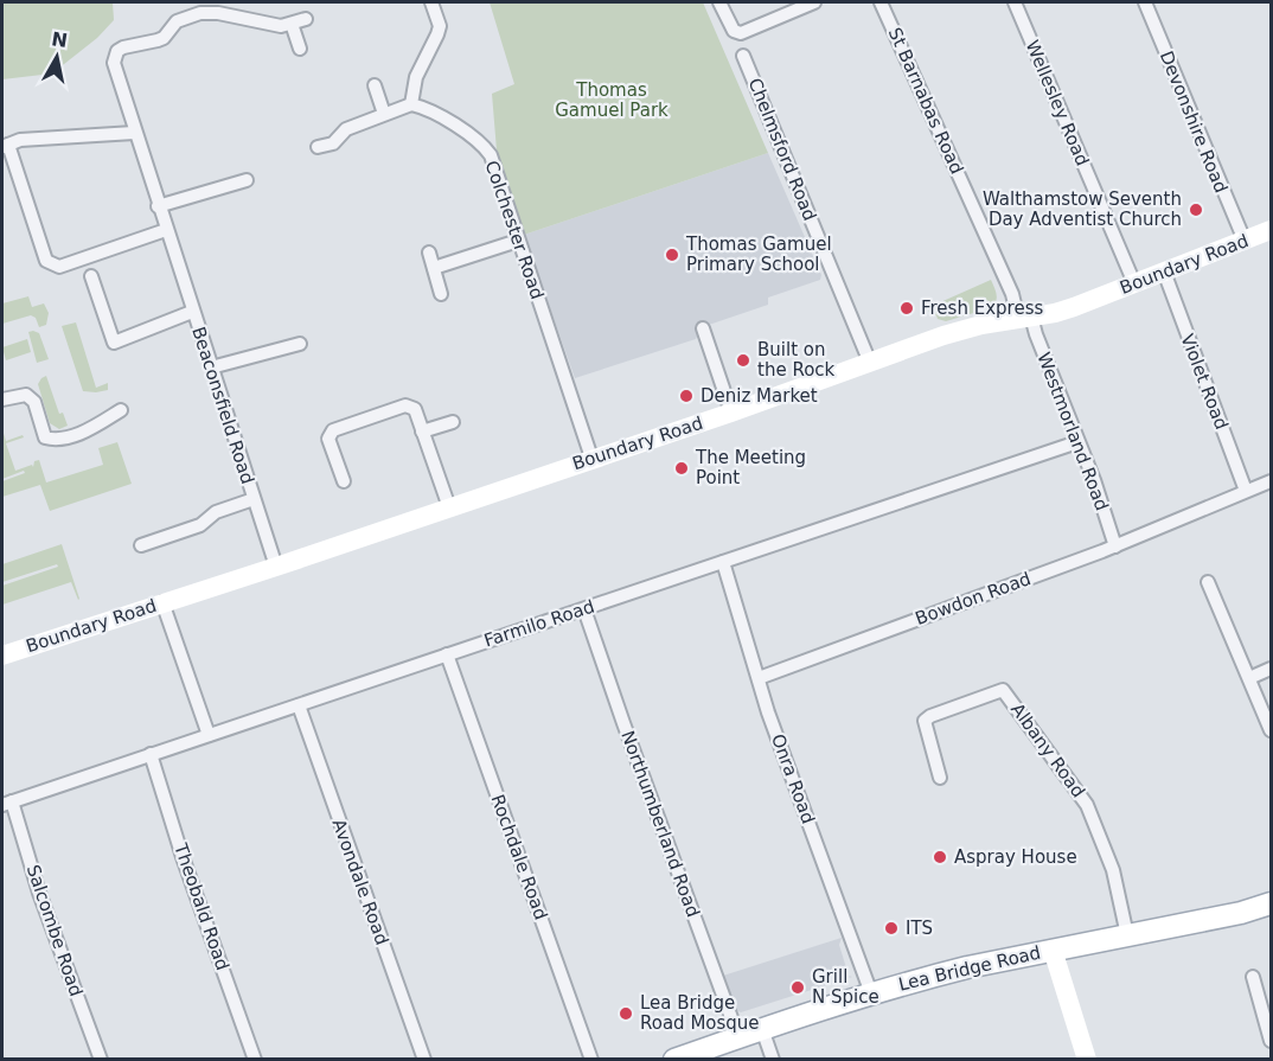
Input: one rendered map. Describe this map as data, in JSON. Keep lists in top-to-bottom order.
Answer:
{
  "streets": {
    "main road": ["Lea Bridge Road"],
    "street": [
      "St Barnabas Road",
      "Wellesley Road",
      "Devonshire Road",
      "Chelmsford Road",
      "Colchester Road",
      "Boundary Road",
      "Violet Road",
      "Beaconsfield Road",
      "Westmorland Road",
      "Bowdon Road",
      "Farmilo Road",
      "Albany Road",
      "Onra Road",
      "Northumberland Road",
      "Rochdale Road",
      "Avondale Road",
      "Theobald Road",
      "Salcombe Road"
    ]
  },
  "crossings": [
    ["St Barnabas Road", "Boundary Road"],
    ["St Barnabas Road", "Westmorland Road"],
    ["Wellesley Road", "Boundary Road"],
    ["Devonshire Road", "Boundary Road"],
    ["Chelmsford Road", "Boundary Road"],
    ["Colchester Road", "Boundary Road"],
    ["Boundary Road", "Violet Road"],
    ["Boundary Road", "Beaconsfield Road"],
    ["Boundary Road", "Westmorland Road"],
    ["Violet Road", "Bowdon Road"],
    ["Westmorland Road", "Bowdon Road"],
    ["Westmorland Road", "Farmilo Road"],
    ["Bowdon Road", "Onra Road"],
    ["Farmilo Road", "Onra Road"],
    ["Farmilo Road", "Northumberland Road"],
    ["Farmilo Road", "Rochdale Road"],
    ["Farmilo Road", "Avondale Road"],
    ["Farmilo Road", "Theobald Road"],
    ["Farmilo Road", "Salcombe Road"],
    ["Albany Road", "Lea Bridge Road"],
    ["Onra Road", "Lea Bridge Road"],
    ["Northumberland Road", "Lea Bridge Road"]
  ],
  "parks": ["Thomas Gamuel Park"],
  "places": [
    "Walthamstow Seventh Day Adventist Church",
    "Thomas Gamuel Primary School",
    "Fresh Express",
    "Built on the Rock",
    "Deniz Market",
    "The Meeting Point",
    "Aspray House",
    "ITS",
    "Grill N Spice",
    "Lea Bridge Road Mosque"
  ],
  "north": "top"
}
